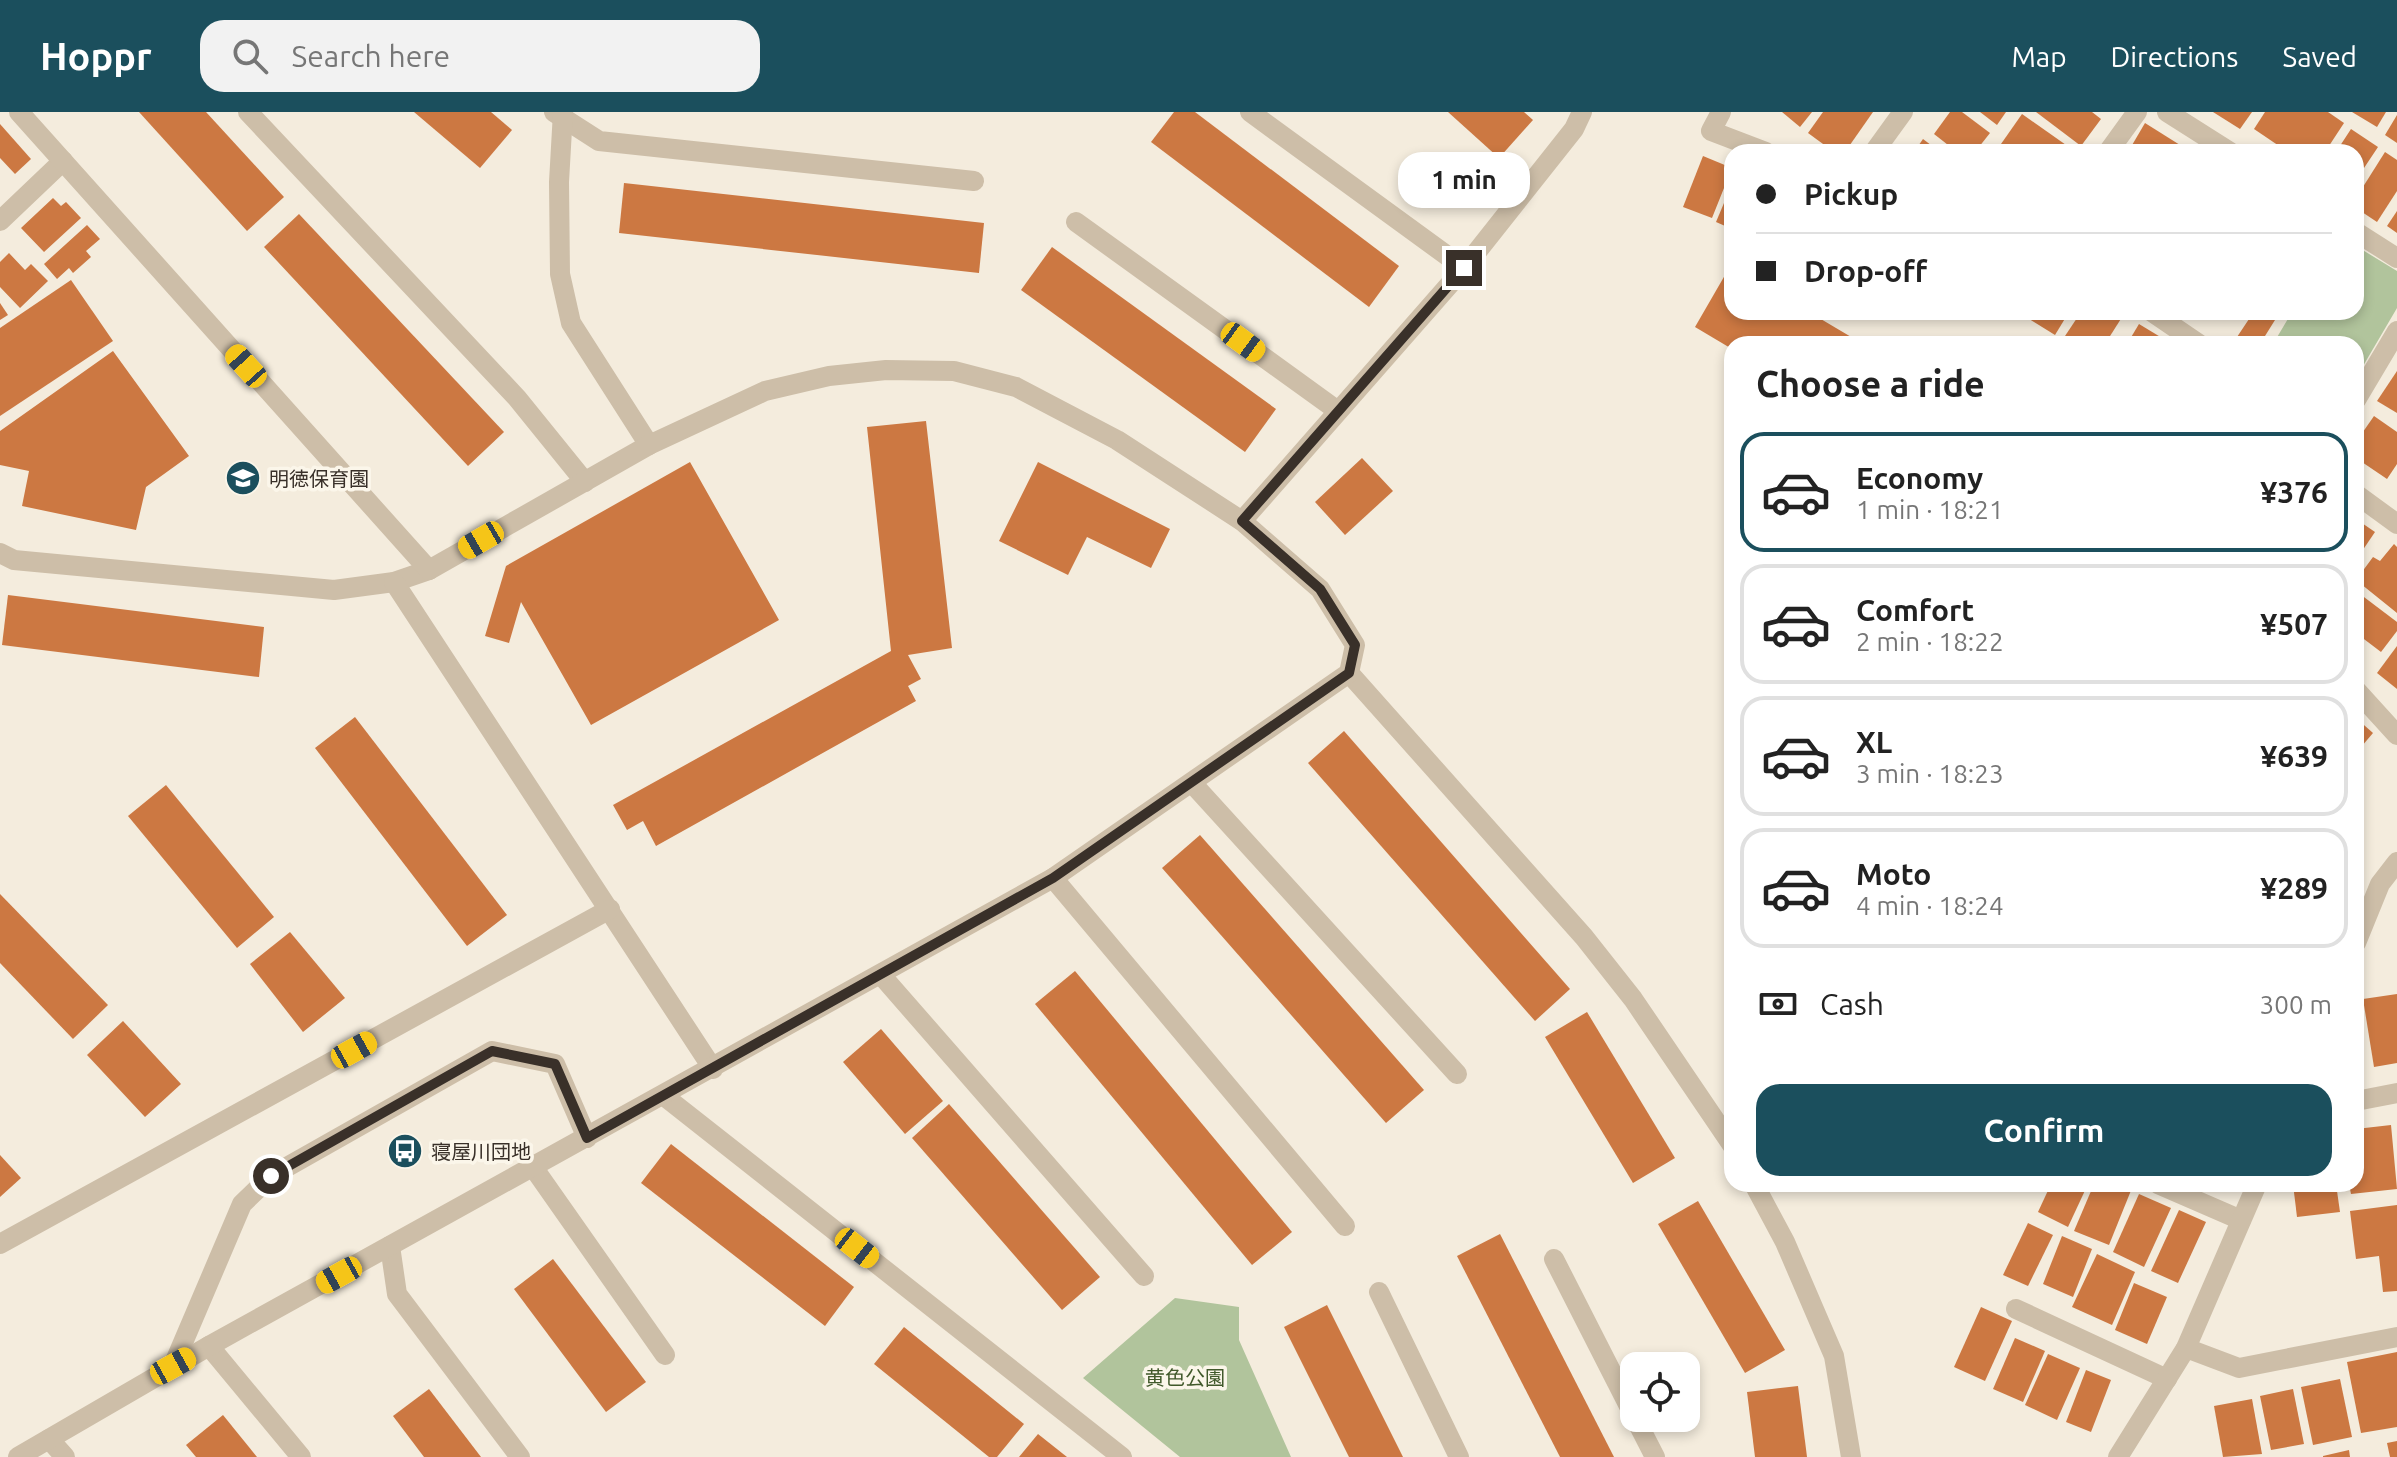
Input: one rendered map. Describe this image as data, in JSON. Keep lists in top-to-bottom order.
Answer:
{
  "parks": ["黄色公園"],
  "places": {
    "school or university": ["明徳保育園"],
    "bus stop": ["寝屋川団地"]
  },
  "page": {
    "header": "Hoppr",
    "search": "Search here",
    "nav": ["Map", "Directions", "Saved"],
    "banner": ["Pickup", "Drop-off"],
    "bubble": "1 min",
    "heading": "Choose a ride",
    "list": [
      {
        "name": "Economy",
        "note": "1 min · 18:21",
        "value": "¥376"
      },
      {
        "name": "Comfort",
        "note": "2 min · 18:22",
        "value": "¥507"
      },
      {
        "name": "XL",
        "note": "3 min · 18:23",
        "value": "¥639"
      },
      {
        "name": "Moto",
        "note": "4 min · 18:24",
        "value": "¥289"
      }
    ],
    "pay": ["Cash", "300 m"],
    "buttons": "Confirm"
  }
}
